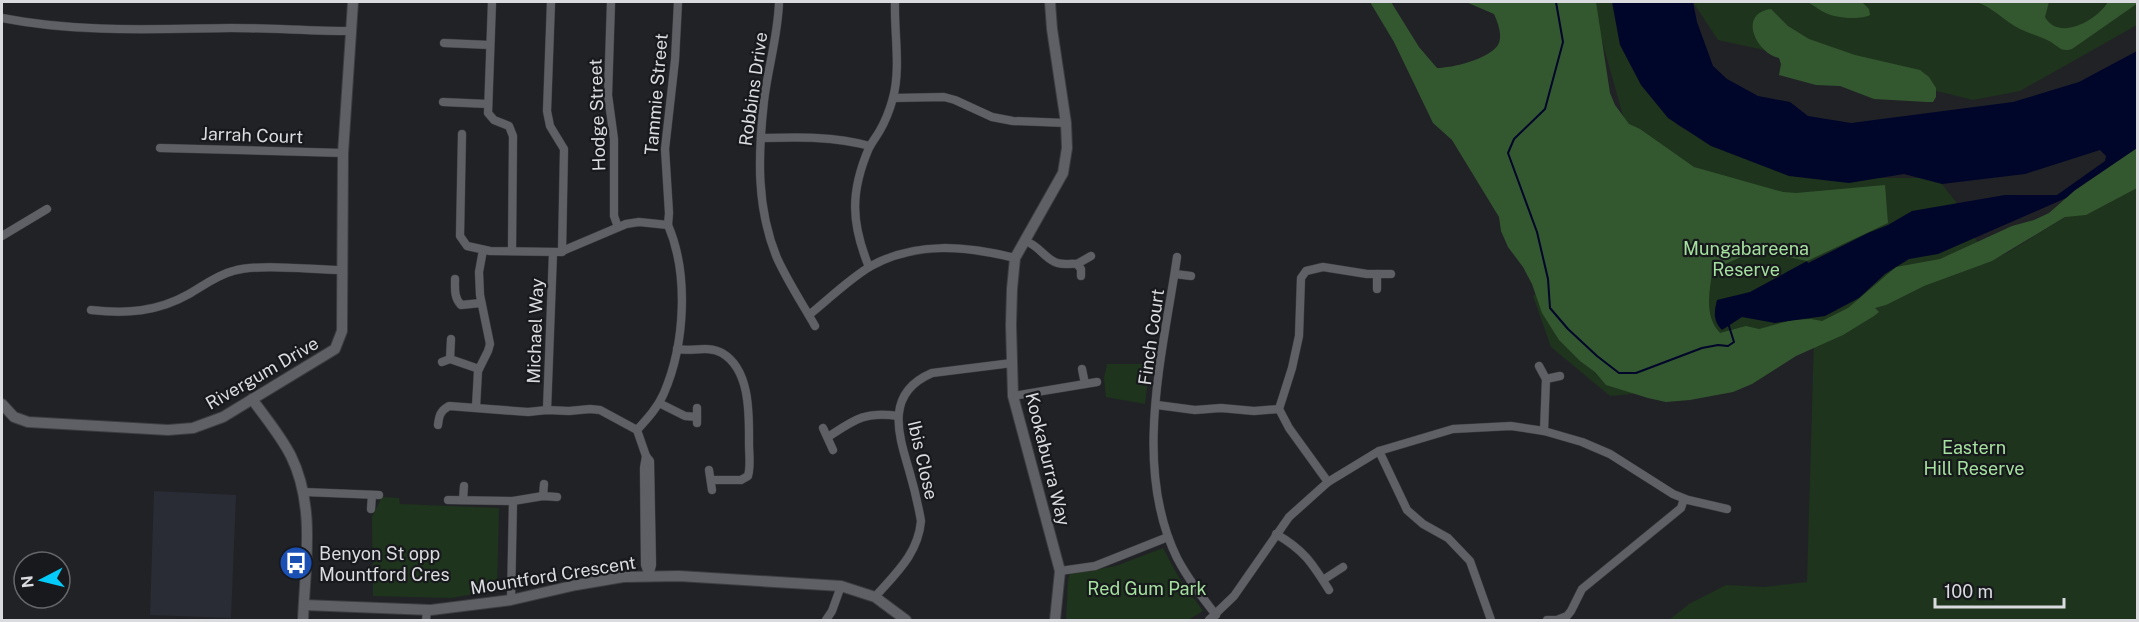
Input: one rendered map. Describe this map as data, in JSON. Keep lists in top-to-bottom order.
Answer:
{
  "streets": {
    "street": [
      "Robbins Drive",
      "Tammie Street",
      "Hodge Street",
      "Jarrah Court",
      "Michael Way",
      "Finch Court",
      "Rivergum Drive",
      "Kookaburra Way",
      "Ibis Close",
      "Mountford Crescent"
    ]
  },
  "crossings": [
    ["Jarrah Court", "Rivergum Drive"],
    ["Kookaburra Way", "Ibis Close"],
    ["Ibis Close", "Mountford Crescent"]
  ],
  "parks": ["Mungabareena Reserve", "Eastern Hill Reserve", "Red Gum Park"],
  "places": {
    "bus stop": ["Benyon St opp Mountford Cres"]
  },
  "scale_bar": "100 m",
  "north": "left"
}
